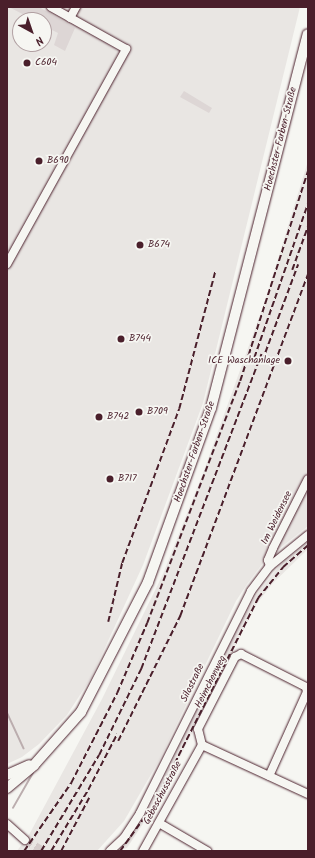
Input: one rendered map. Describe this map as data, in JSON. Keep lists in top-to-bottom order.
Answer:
{
  "streets": {
    "main road": ["Hoechster-Farben-Straße"],
    "street": [
      "Im Weidensee",
      "Heimchenweg",
      "Silostraße",
      "Gebeschusstraße"
    ]
  },
  "crossings": [
    ["Im Weidensee", "Silostraße"],
    ["Heimchenweg", "Gebeschusstraße"]
  ],
  "places": [
    "C604",
    "B690",
    "B674",
    "B744",
    "ICE Waschanlage",
    "B709",
    "B742",
    "B717"
  ],
  "north": "bottom right"
}
